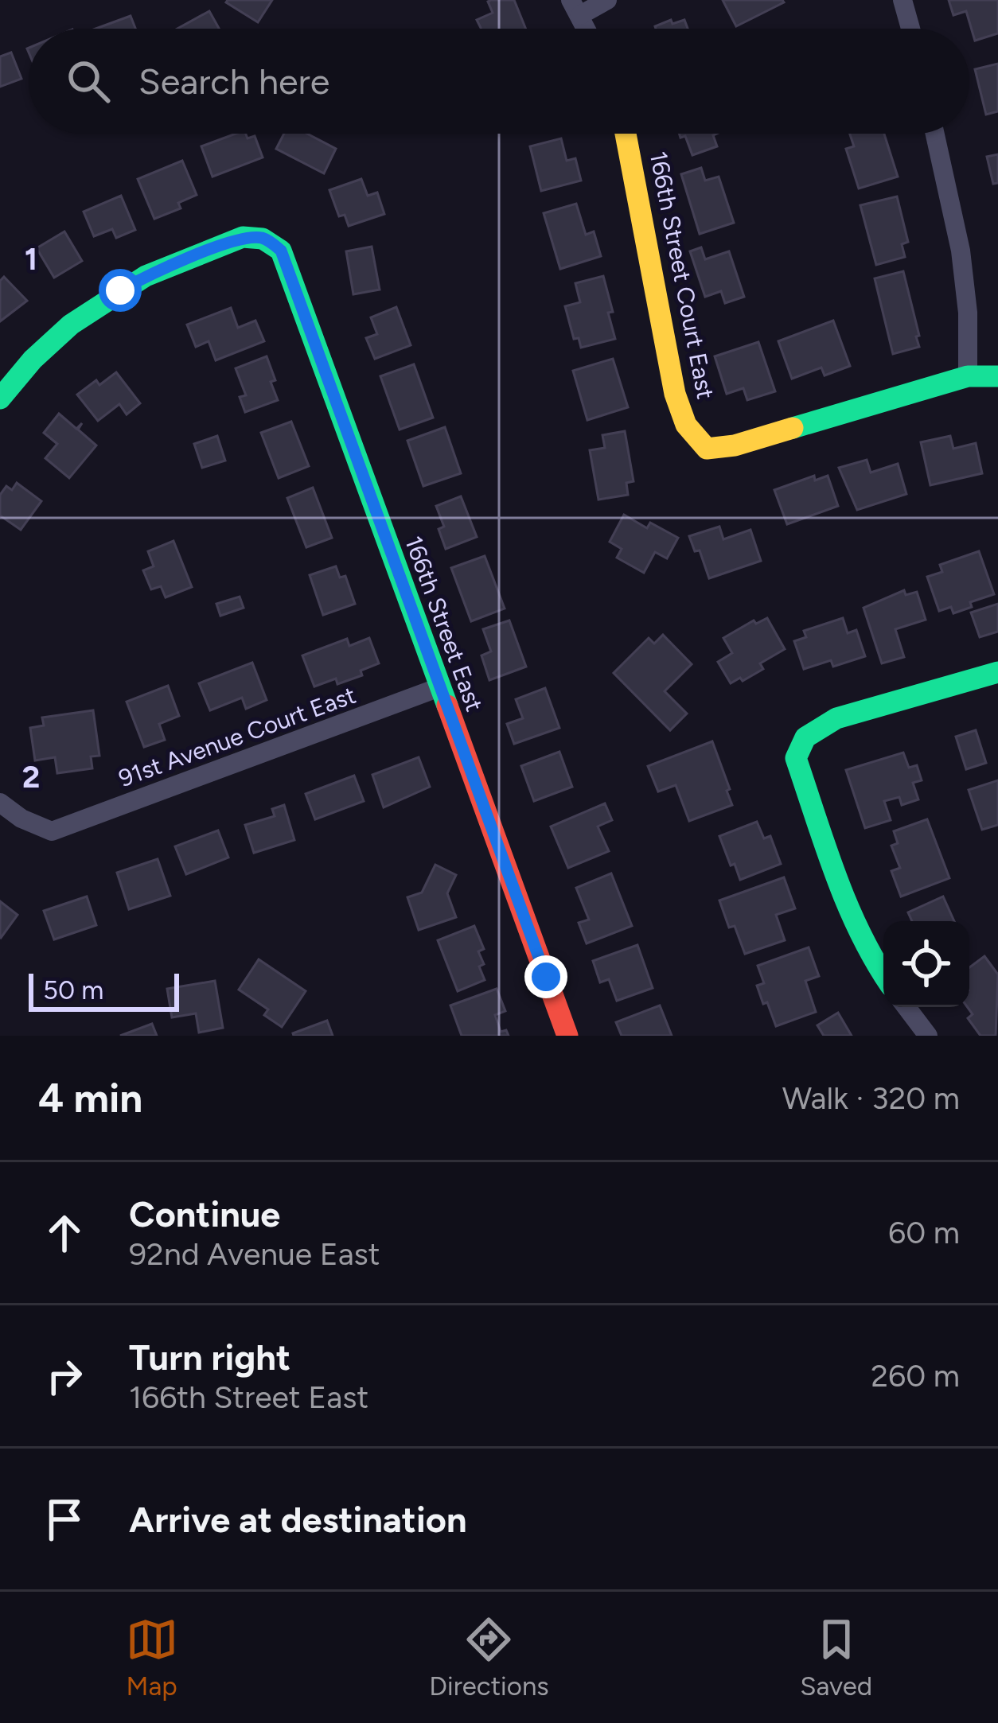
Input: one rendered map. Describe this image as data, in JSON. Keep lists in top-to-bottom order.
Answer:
{
  "streets": {
    "street": ["166th Street Court East", "166th Street East", "91st Avenue Court East"]
  },
  "crossings": [
    ["166th Street East", "91st Avenue Court East"]
  ],
  "scale_bar": "50 m",
  "page": {
    "search": "Search here",
    "scale": "50 m",
    "heading": ["4 min", "Walk · 320 m"],
    "list": [
      ["Continue", "92nd Avenue East", "60 m"],
      ["Turn right", "166th Street East", "260 m"],
      "Arrive at destination"
    ],
    "nav": ["Map", "Directions", "Saved"]
  },
  "grid": {
    "rows": ["1", "2"]
  }
}
